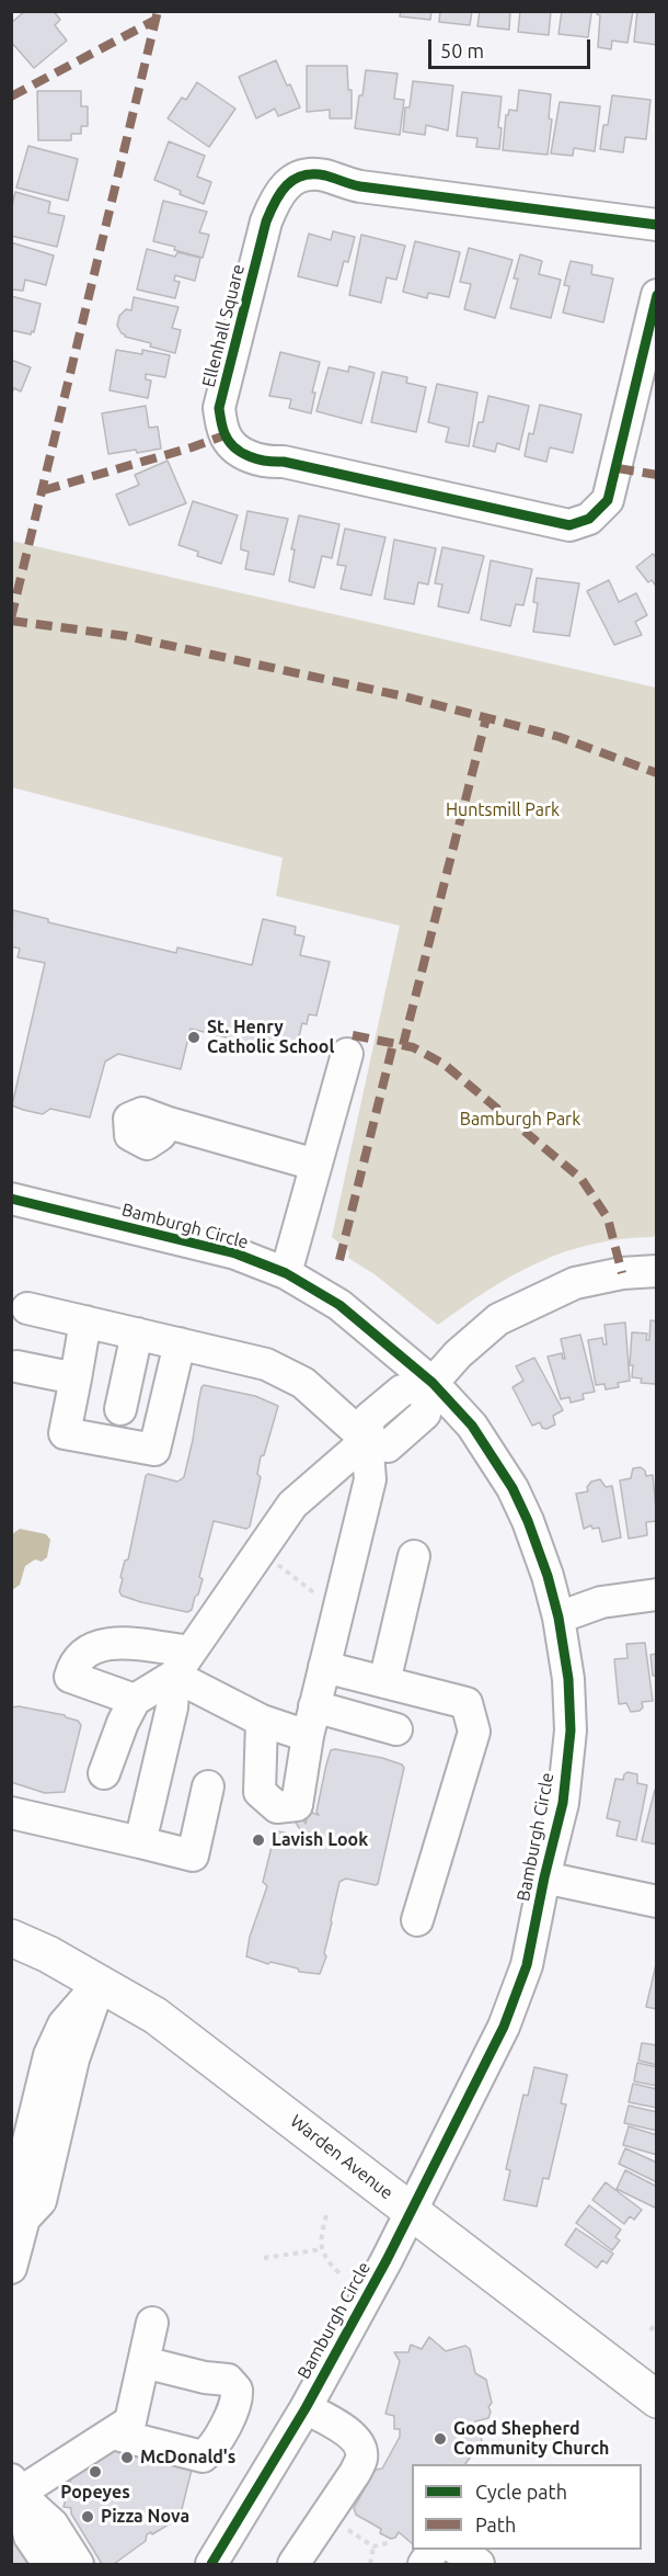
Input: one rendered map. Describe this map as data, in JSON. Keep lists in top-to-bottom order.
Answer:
{
  "streets": {
    "main road": ["Warden Avenue"],
    "street": ["Ellenhall Square", "Bamburgh Circle"]
  },
  "crossings": [
    ["Bamburgh Circle", "Warden Avenue"]
  ],
  "parks": ["Huntsmill Park", "Bamburgh Park"],
  "places": [
    "St. Henry Catholic School",
    "Lavish Look",
    "Good Shepherd Community Church",
    "McDonald's",
    "Popeyes",
    "Pizza Nova"
  ],
  "legend": ["Cycle path", "Path"],
  "scale_bar": "50 m"
}
